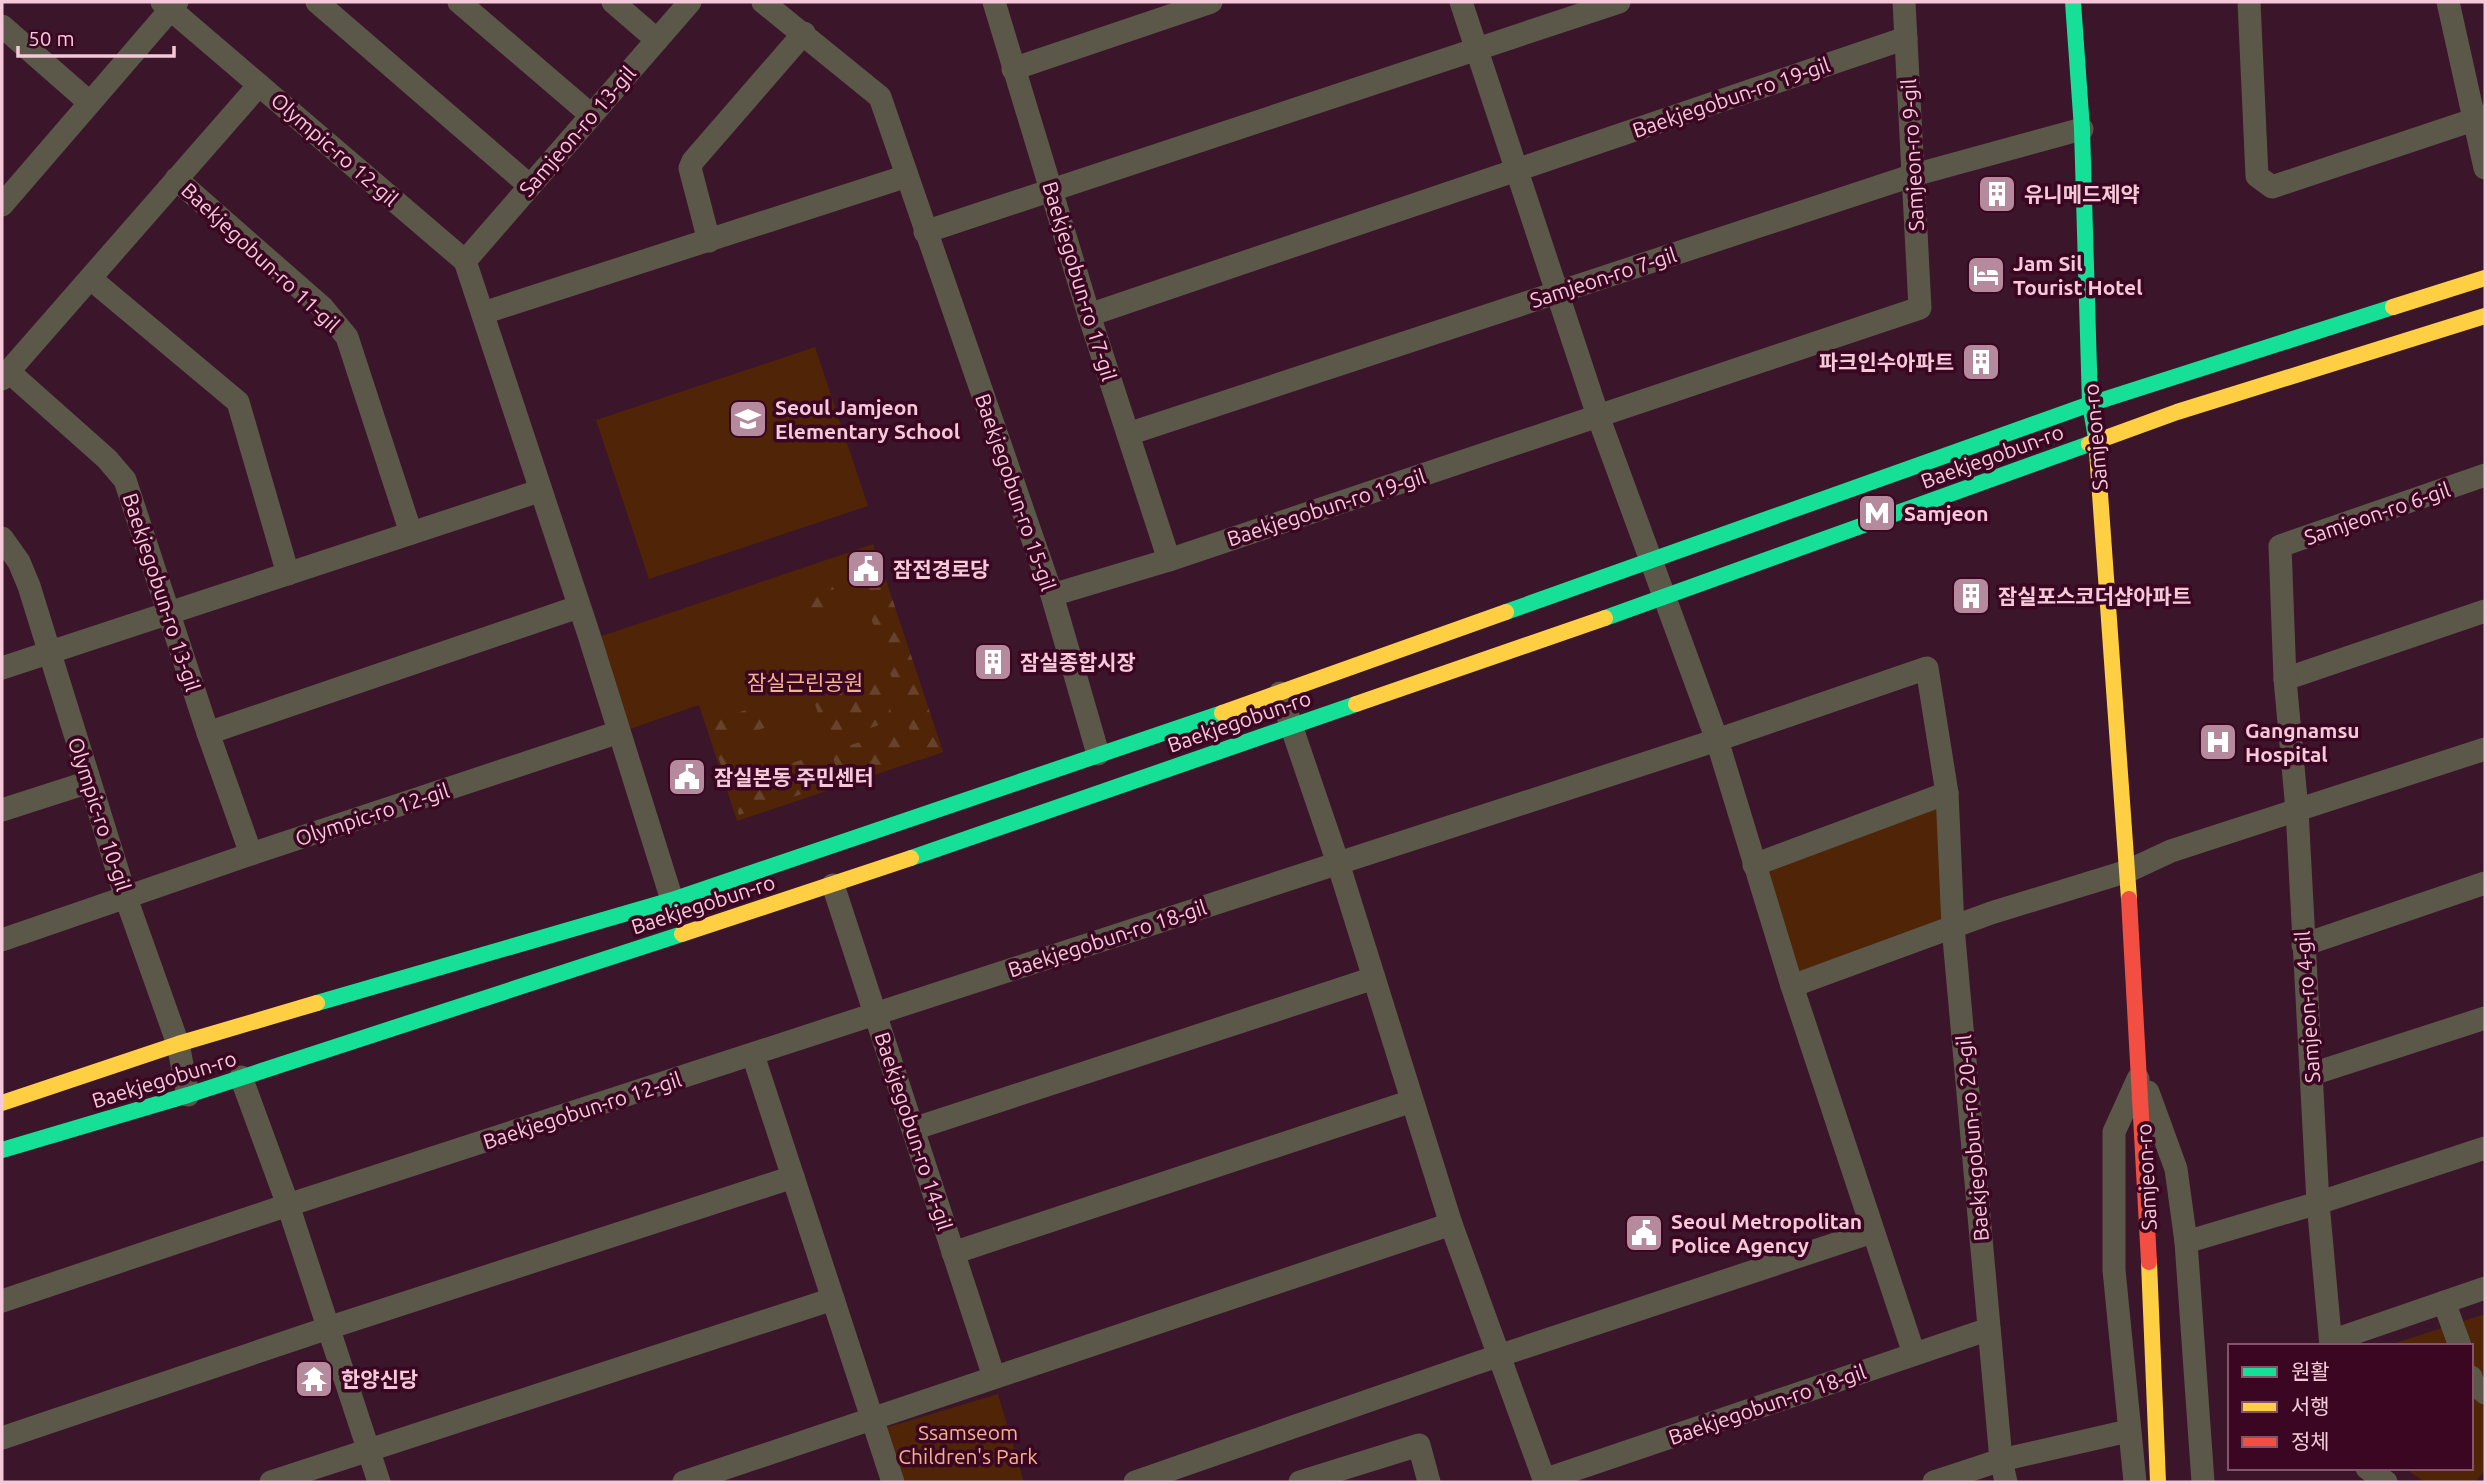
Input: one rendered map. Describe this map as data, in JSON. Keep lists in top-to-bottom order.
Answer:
{
  "streets": {
    "main road": ["Samjeon-ro", "Baekjegobun-ro"],
    "street": [
      "Baekjegobun-ro 19-gil",
      "Samjeon-ro 13-gil",
      "Olympic-ro 12-gil",
      "Samjeon-ro 9-gil",
      "Baekjegobun-ro 11-gil",
      "Samjeon-ro 7-gil",
      "Baekjegobun-ro 17-gil",
      "Baekjegobun-ro 15-gil",
      "Samjeon-ro 6-gil",
      "Baekjegobun-ro 13-gil",
      "Olympic-ro 10-gil",
      "Baekjegobun-ro 18-gil",
      "Samjeon-ro 4-gil",
      "Baekjegobun-ro 12-gil",
      "Baekjegobun-ro 14-gil",
      "Baekjegobun-ro 20-gil"
    ]
  },
  "crossings": [
    ["Baekjegobun-ro 19-gil", "Samjeon-ro 9-gil"],
    ["Baekjegobun-ro 19-gil", "Baekjegobun-ro 17-gil"],
    ["Baekjegobun-ro 19-gil", "Baekjegobun-ro 15-gil"],
    ["Samjeon-ro 13-gil", "Olympic-ro 12-gil"],
    ["Olympic-ro 12-gil", "Baekjegobun-ro 11-gil"],
    ["Olympic-ro 12-gil", "Baekjegobun-ro 13-gil"],
    ["Olympic-ro 12-gil", "Olympic-ro 10-gil"],
    ["Samjeon-ro 9-gil", "Samjeon-ro 7-gil"],
    ["Baekjegobun-ro 11-gil", "Baekjegobun-ro 13-gil"],
    ["Samjeon-ro 7-gil", "Baekjegobun-ro 17-gil"],
    ["Samjeon-ro 7-gil", "Samjeon-ro"],
    ["Samjeon-ro", "Baekjegobun-ro"],
    ["Baekjegobun-ro", "Baekjegobun-ro 15-gil"],
    ["Baekjegobun-ro", "Olympic-ro 10-gil"],
    ["Baekjegobun-ro", "Baekjegobun-ro 18-gil"],
    ["Baekjegobun-ro", "Baekjegobun-ro 14-gil"],
    ["Samjeon-ro 6-gil", "Samjeon-ro 4-gil"],
    ["Baekjegobun-ro 18-gil", "Baekjegobun-ro 12-gil"],
    ["Baekjegobun-ro 18-gil", "Baekjegobun-ro 14-gil"],
    ["Baekjegobun-ro 18-gil", "Baekjegobun-ro 20-gil"],
    ["Baekjegobun-ro 12-gil", "Baekjegobun-ro 14-gil"]
  ],
  "parks": ["잠실근린공원", "Ssamseom Children's Park"],
  "places": {
    "building": [
      "유니메드제약",
      "파크인수아파트",
      "잠실포스코더샵아파트",
      "잠실종합시장"
    ],
    "hotel": ["Jam Sil Tourist Hotel"],
    "school or university": ["Seoul Jamjeon Elementary School"],
    "metro station": ["Samjeon"],
    "public building": ["잠전경로당", "잠실본동 주민센터", "Seoul Metropolitan Police Agency"],
    "hospital": ["Gangnamsu Hospital"],
    "temple": ["한양신당"]
  },
  "legend": ["원활", "서행", "정체"],
  "scale_bar": "50 m"
}
